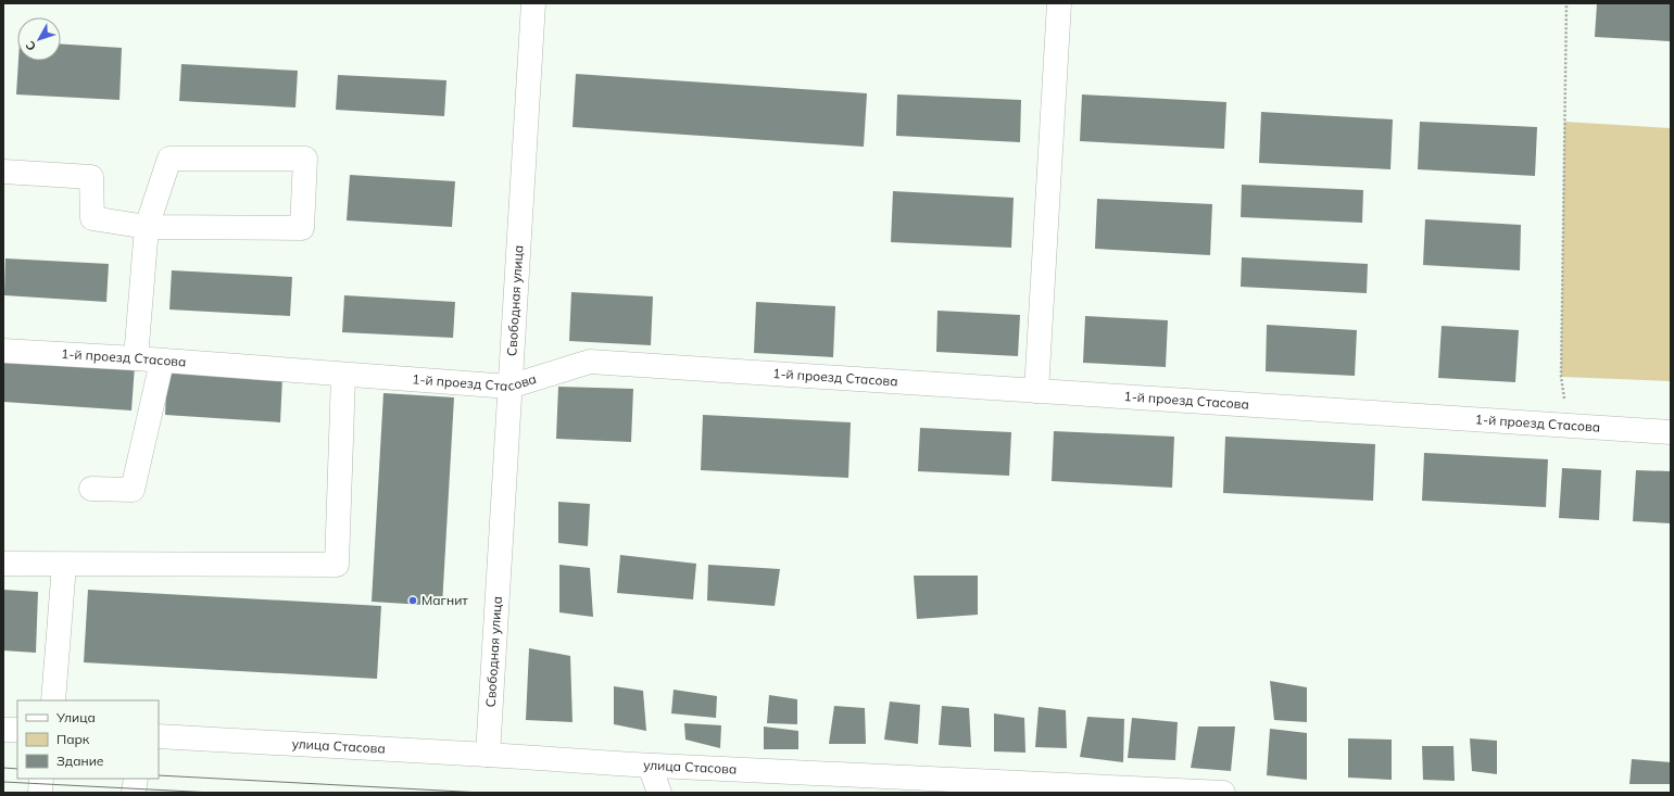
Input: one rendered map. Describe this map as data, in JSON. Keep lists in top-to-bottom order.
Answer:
{
  "streets": {
    "street": ["Свободная улица", "1-й проезд Стасова", "улица Стасова"]
  },
  "crossings": [
    ["Свободная улица", "1-й проезд Стасова"],
    ["Свободная улица", "улица Стасова"]
  ],
  "places": ["Магнит"],
  "legend": ["Улица", "Парк", "Здание"],
  "north": "bottom left"
}
